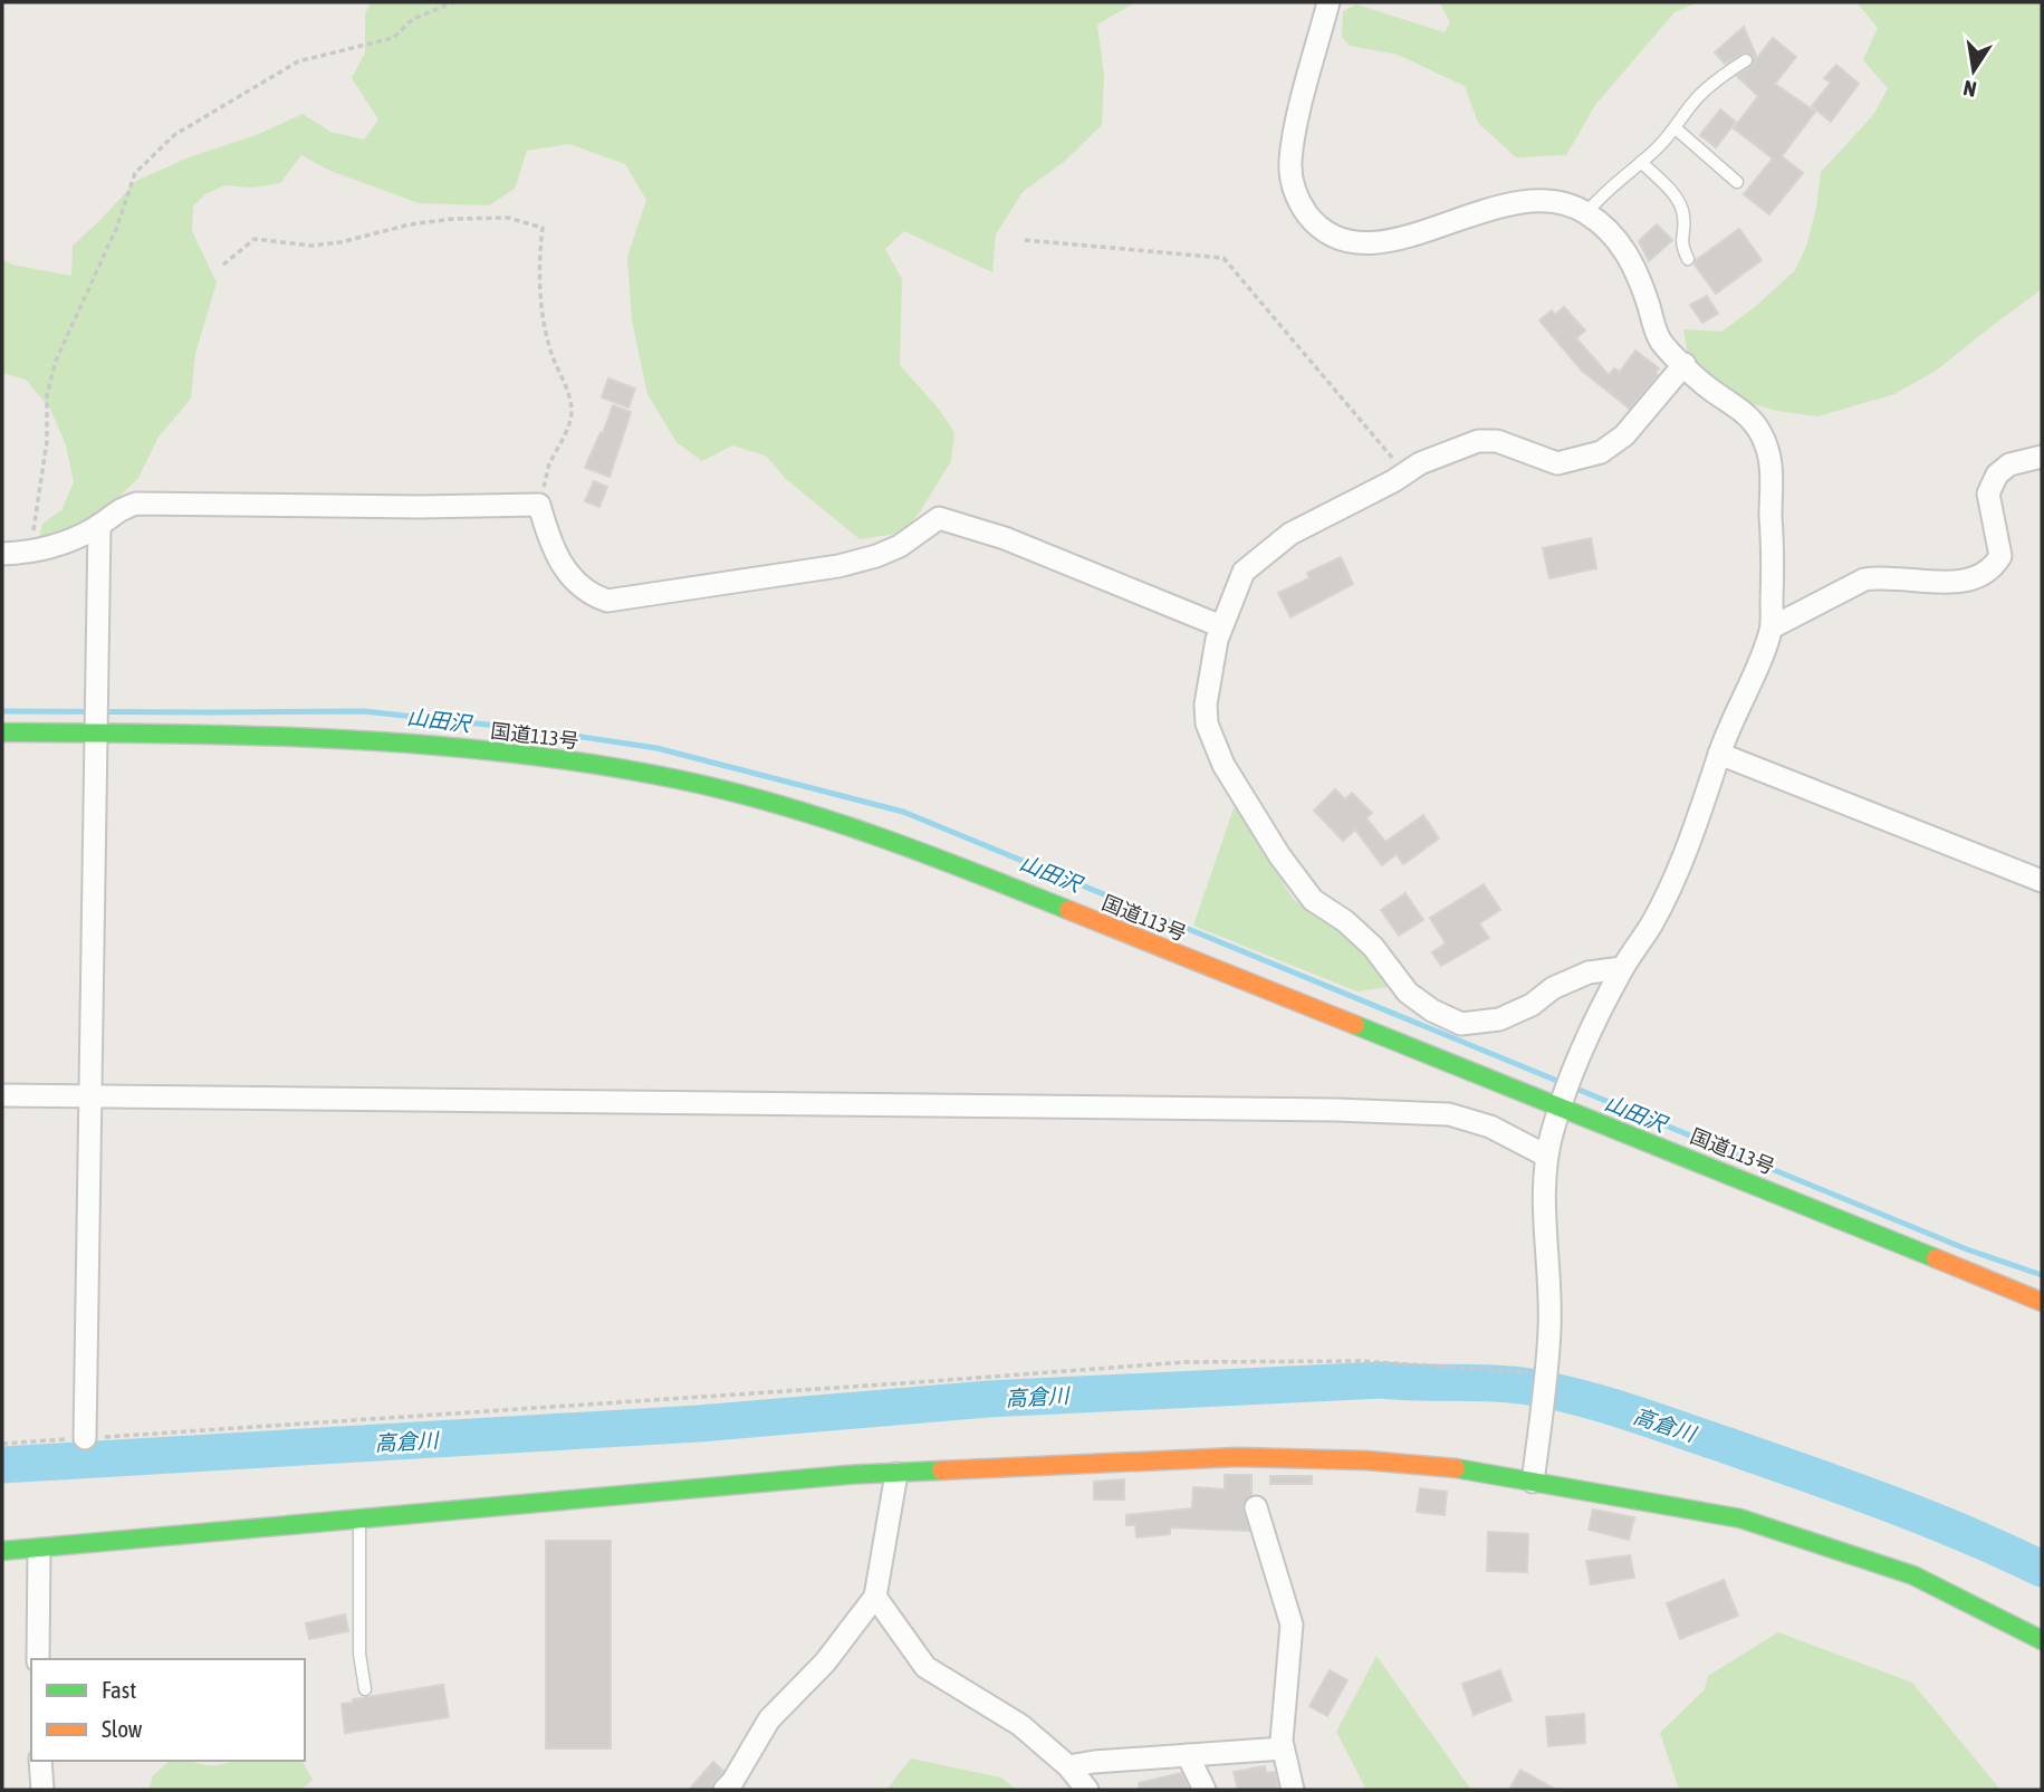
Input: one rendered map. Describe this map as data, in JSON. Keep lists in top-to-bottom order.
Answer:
{
  "streets": {
    "main road": ["国道113号"]
  },
  "water": ["山田沢", "高倉川"],
  "legend": ["Fast", "Slow"],
  "north": "bottom"
}
